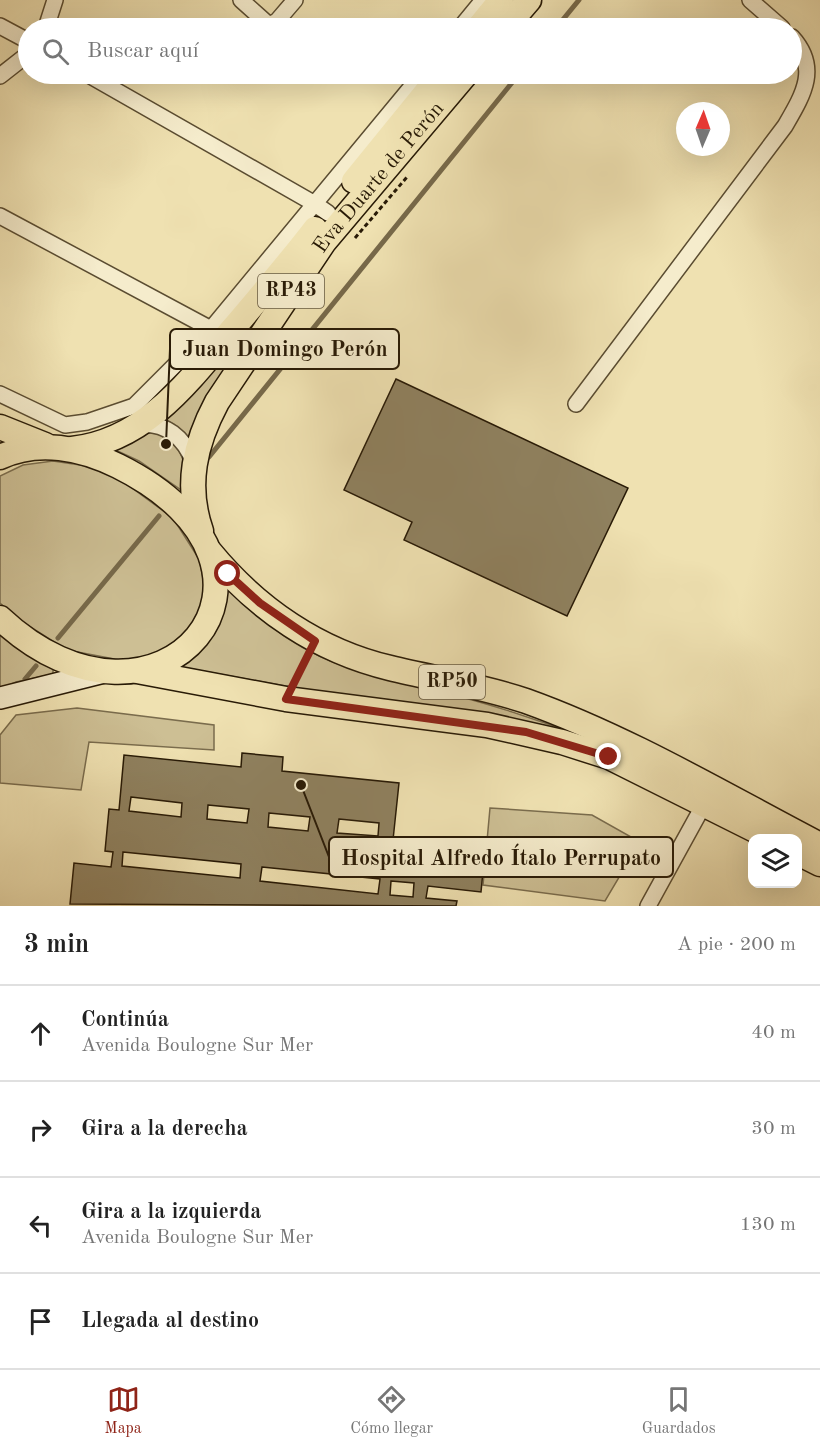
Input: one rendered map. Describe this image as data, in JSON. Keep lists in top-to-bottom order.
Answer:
{
  "streets": {
    "main road": ["Eva Duarte de Perón", "RP43", "RP50"]
  },
  "crossings": [
    ["Eva Duarte de Perón", "RP50"]
  ],
  "places": ["Juan Domingo Perón", "Hospital Alfredo Ítalo Perrupato"],
  "north": "top",
  "page": {
    "search": "Buscar aquí",
    "heading": ["3 min", "A pie · 200 m"],
    "list": [
      ["Continúa", "Avenida Boulogne Sur Mer", "40 m"],
      ["Gira a la derecha", "30 m"],
      ["Gira a la izquierda", "Avenida Boulogne Sur Mer", "130 m"],
      "Llegada al destino"
    ],
    "nav": ["Mapa", "Cómo llegar", "Guardados"]
  }
}
